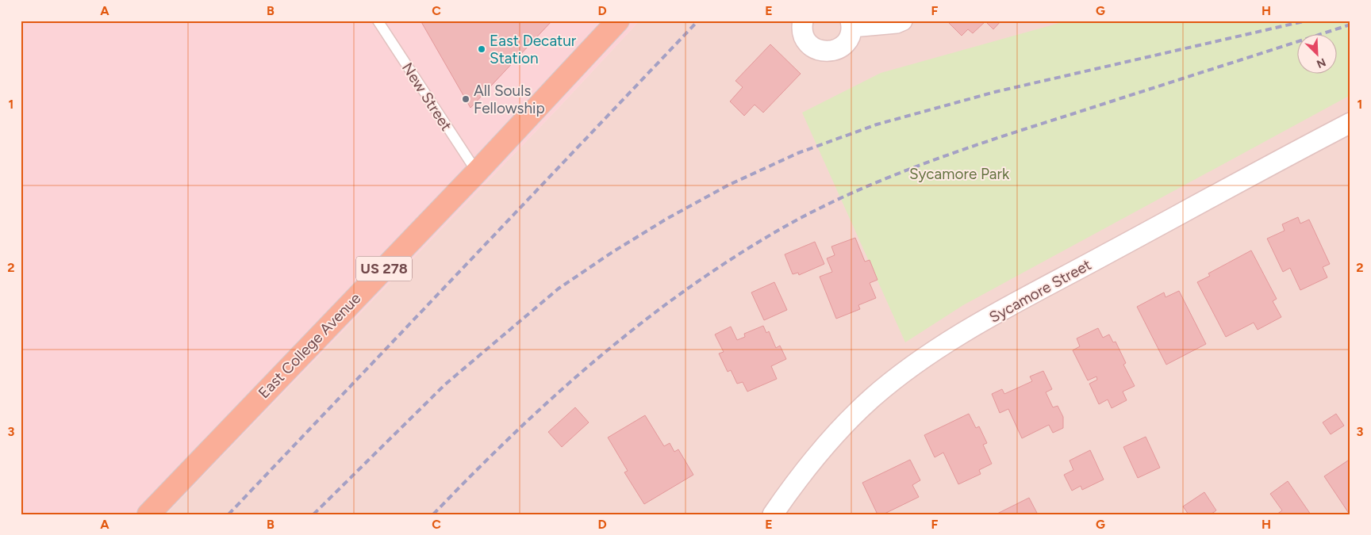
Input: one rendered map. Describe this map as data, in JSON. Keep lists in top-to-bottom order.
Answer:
{
  "streets": {
    "main road": ["US 278", "East College Avenue"],
    "street": ["Sycamore Street"],
    "lane": ["New Street"]
  },
  "crossings": [
    ["New Street", "East College Avenue"]
  ],
  "parks": ["Sycamore Park"],
  "places": ["East Decatur Station", "All Souls Fellowship"],
  "north": "bottom right",
  "grid": {
    "columns": [
      "A",
      "B",
      "C",
      "D",
      "E",
      "F",
      "G",
      "H"
    ],
    "rows": ["1", "2", "3"]
  }
}
